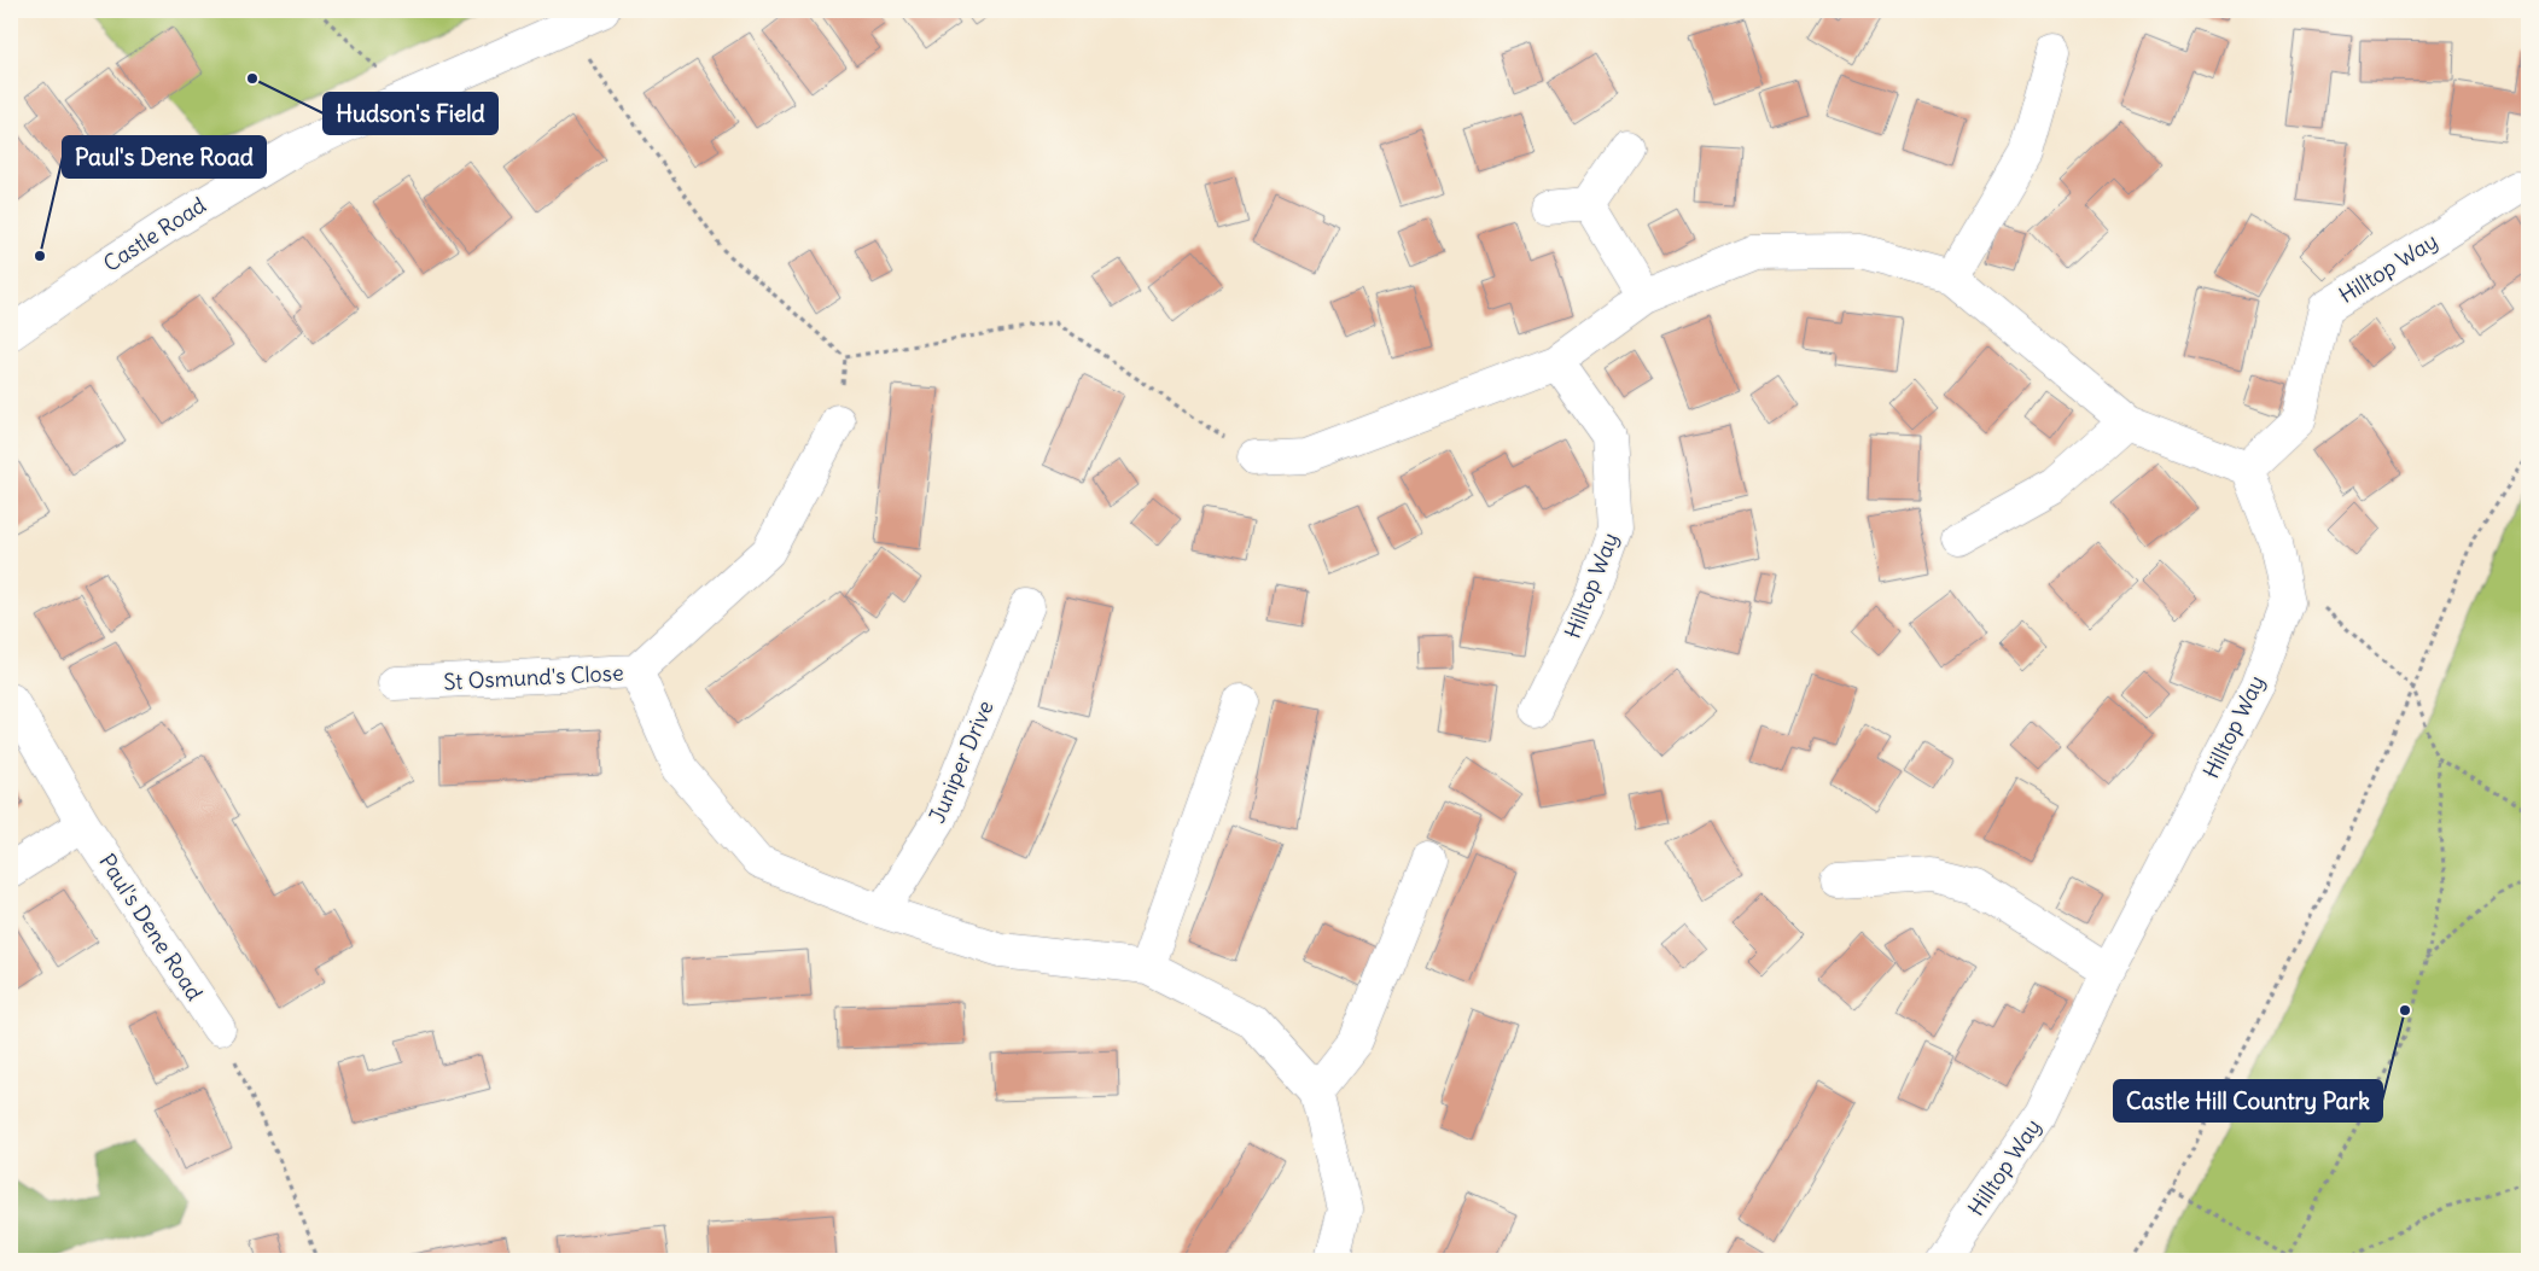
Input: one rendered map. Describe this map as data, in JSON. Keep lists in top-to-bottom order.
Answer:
{
  "streets": {
    "street": [
      "Castle Road",
      "Hilltop Way",
      "St Osmund's Close",
      "Juniper Drive",
      "Paul's Dene Road"
    ]
  },
  "places": ["Hudson's Field", "Paul's Dene Road", "Castle Hill Country Park"]
}
